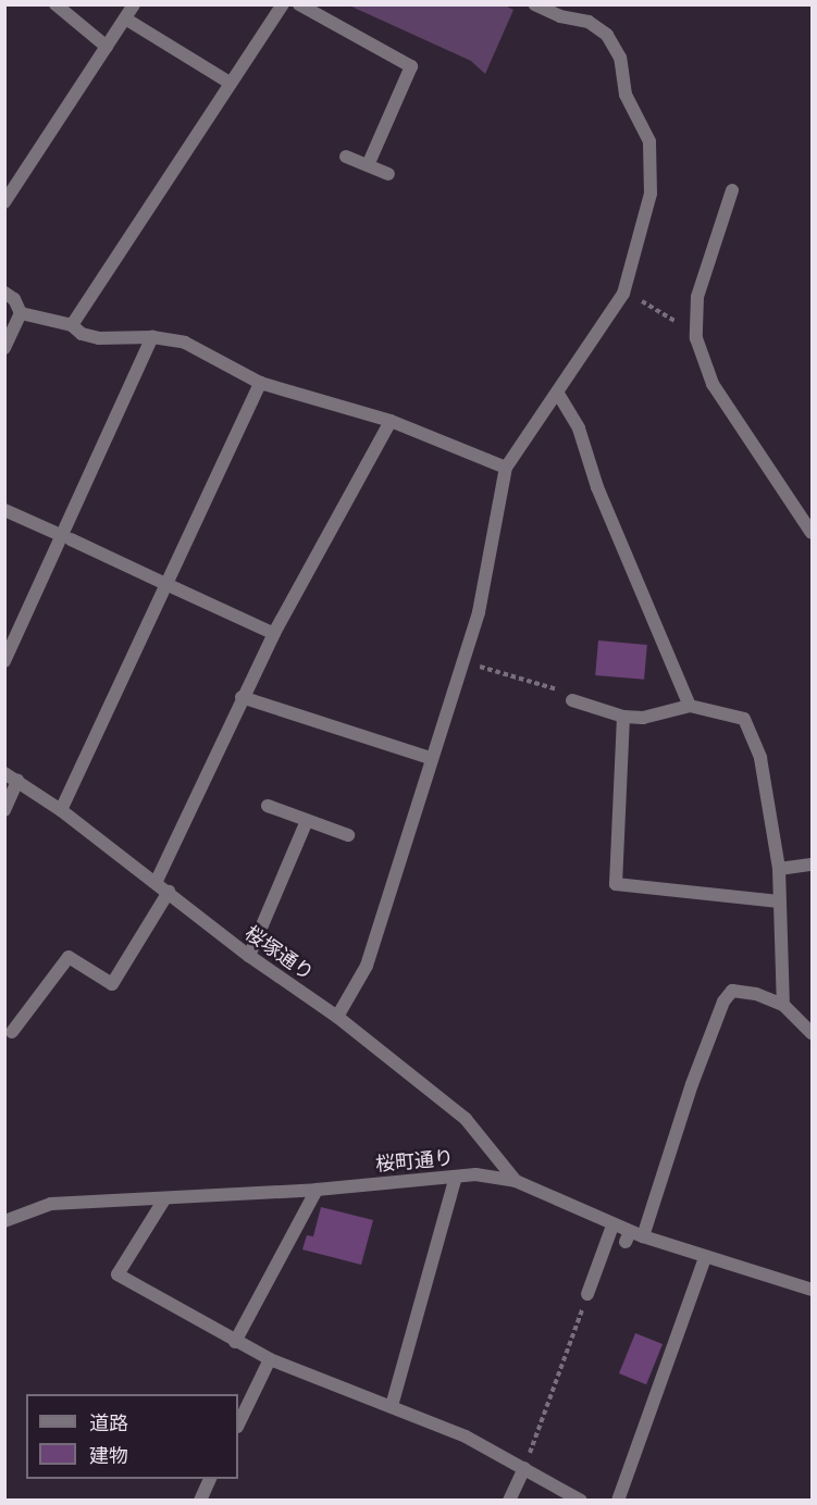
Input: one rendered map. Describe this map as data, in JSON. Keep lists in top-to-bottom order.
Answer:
{
  "streets": {
    "street": ["桜塚通り", "桜町通り"]
  },
  "crossings": [
    ["桜塚通り", "桜町通り"]
  ],
  "legend": ["道路", "建物"]
}
